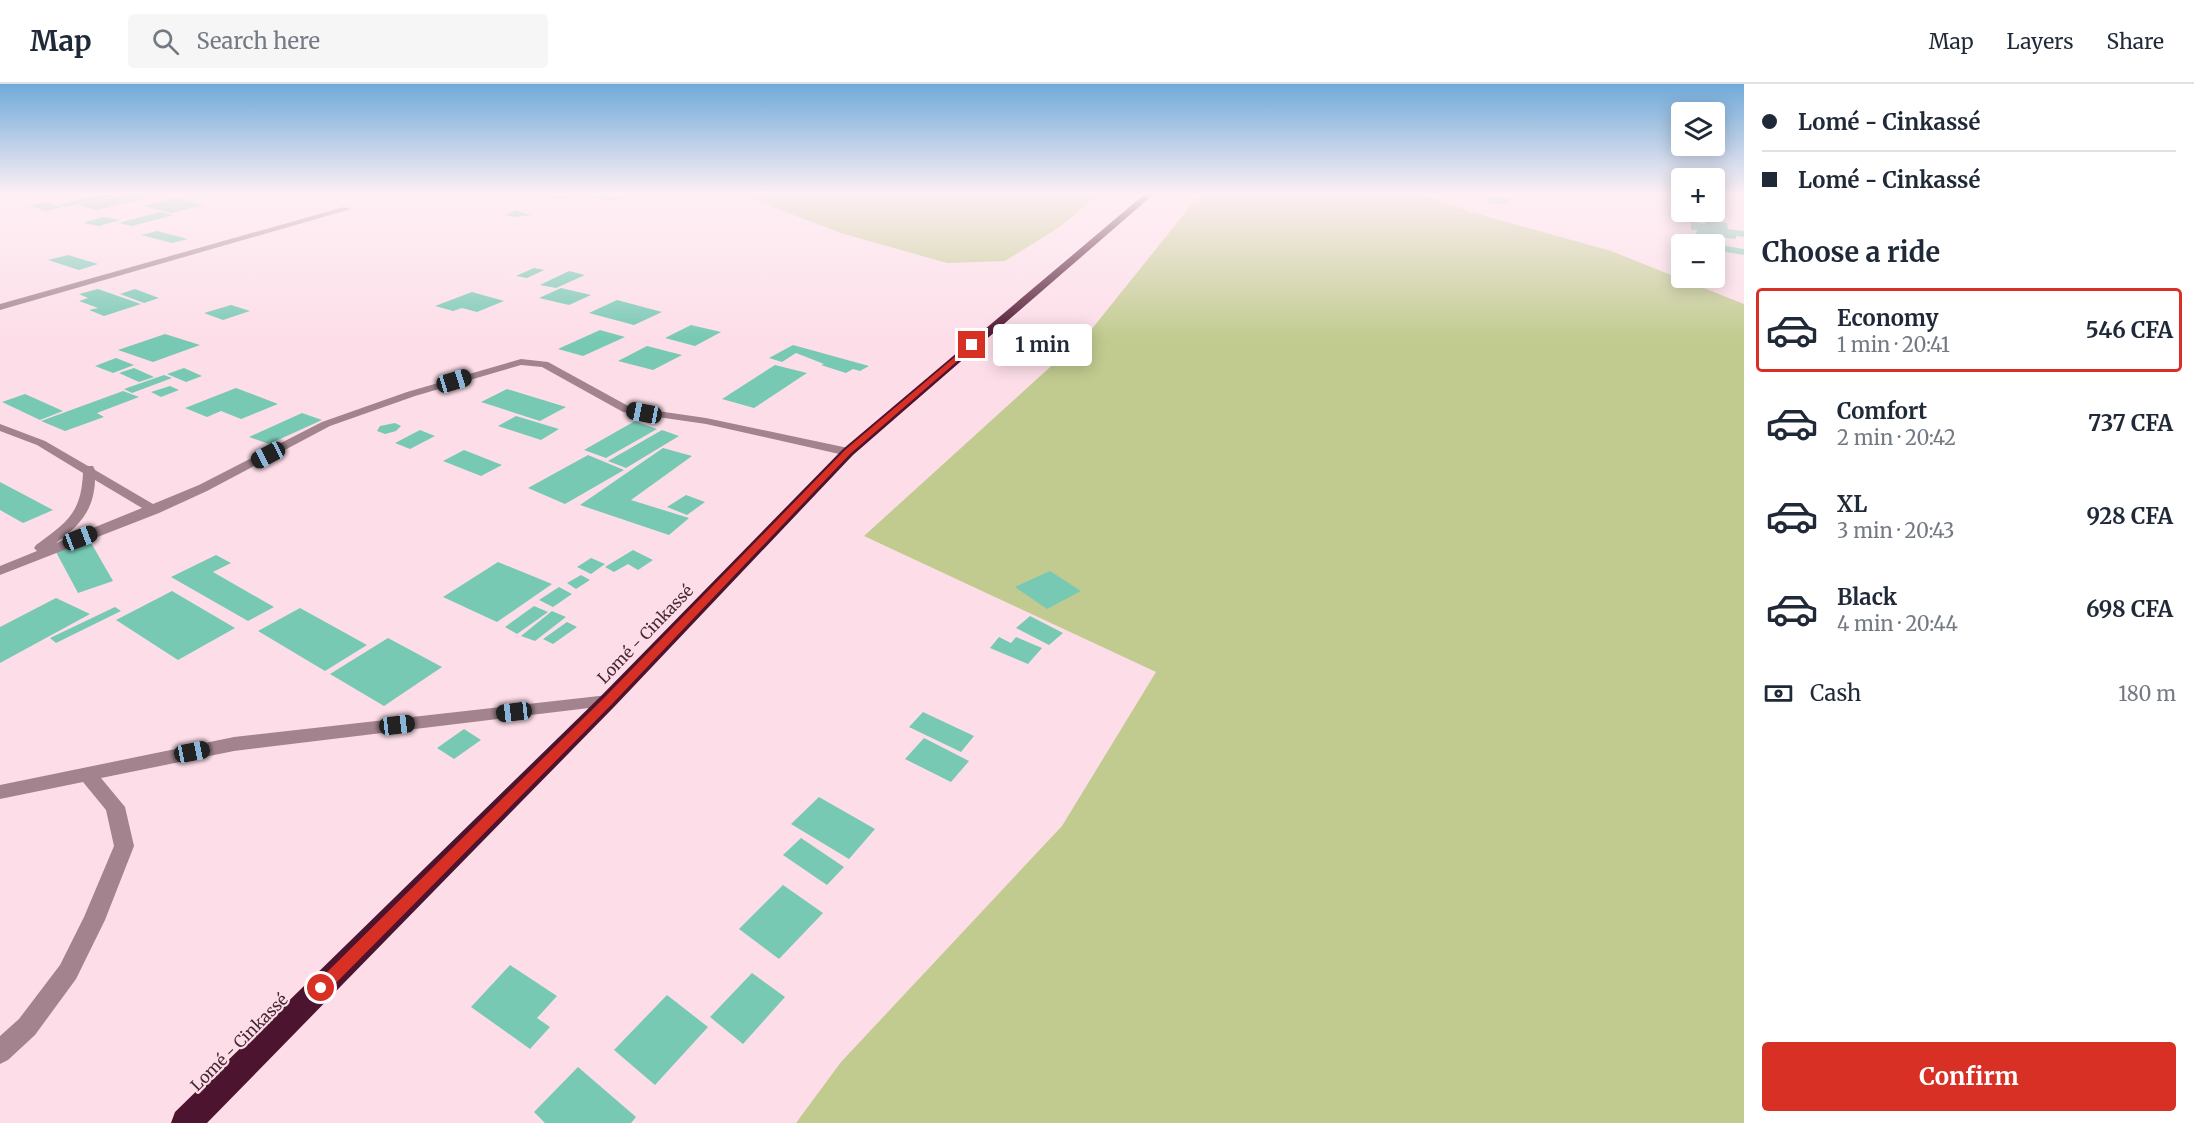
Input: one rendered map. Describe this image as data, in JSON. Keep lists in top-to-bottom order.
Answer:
{
  "streets": {
    "highway": ["Lomé - Cinkassé"]
  },
  "page": {
    "header": "Map",
    "search": "Search here",
    "nav": ["Map", "Layers", "Share"],
    "banner": ["Lomé - Cinkassé", "Lomé - Cinkassé"],
    "map_buttons": ["+", "−"],
    "heading": "Choose a ride",
    "list": [
      {
        "name": "Economy",
        "note": "1 min · 20:41",
        "value": "546 CFA"
      },
      {
        "name": "Comfort",
        "note": "2 min · 20:42",
        "value": "737 CFA"
      },
      {
        "name": "XL",
        "note": "3 min · 20:43",
        "value": "928 CFA"
      },
      {
        "name": "Black",
        "note": "4 min · 20:44",
        "value": "698 CFA"
      }
    ],
    "bubble": "1 min",
    "pay": ["Cash", "180 m"],
    "buttons": "Confirm"
  }
}
